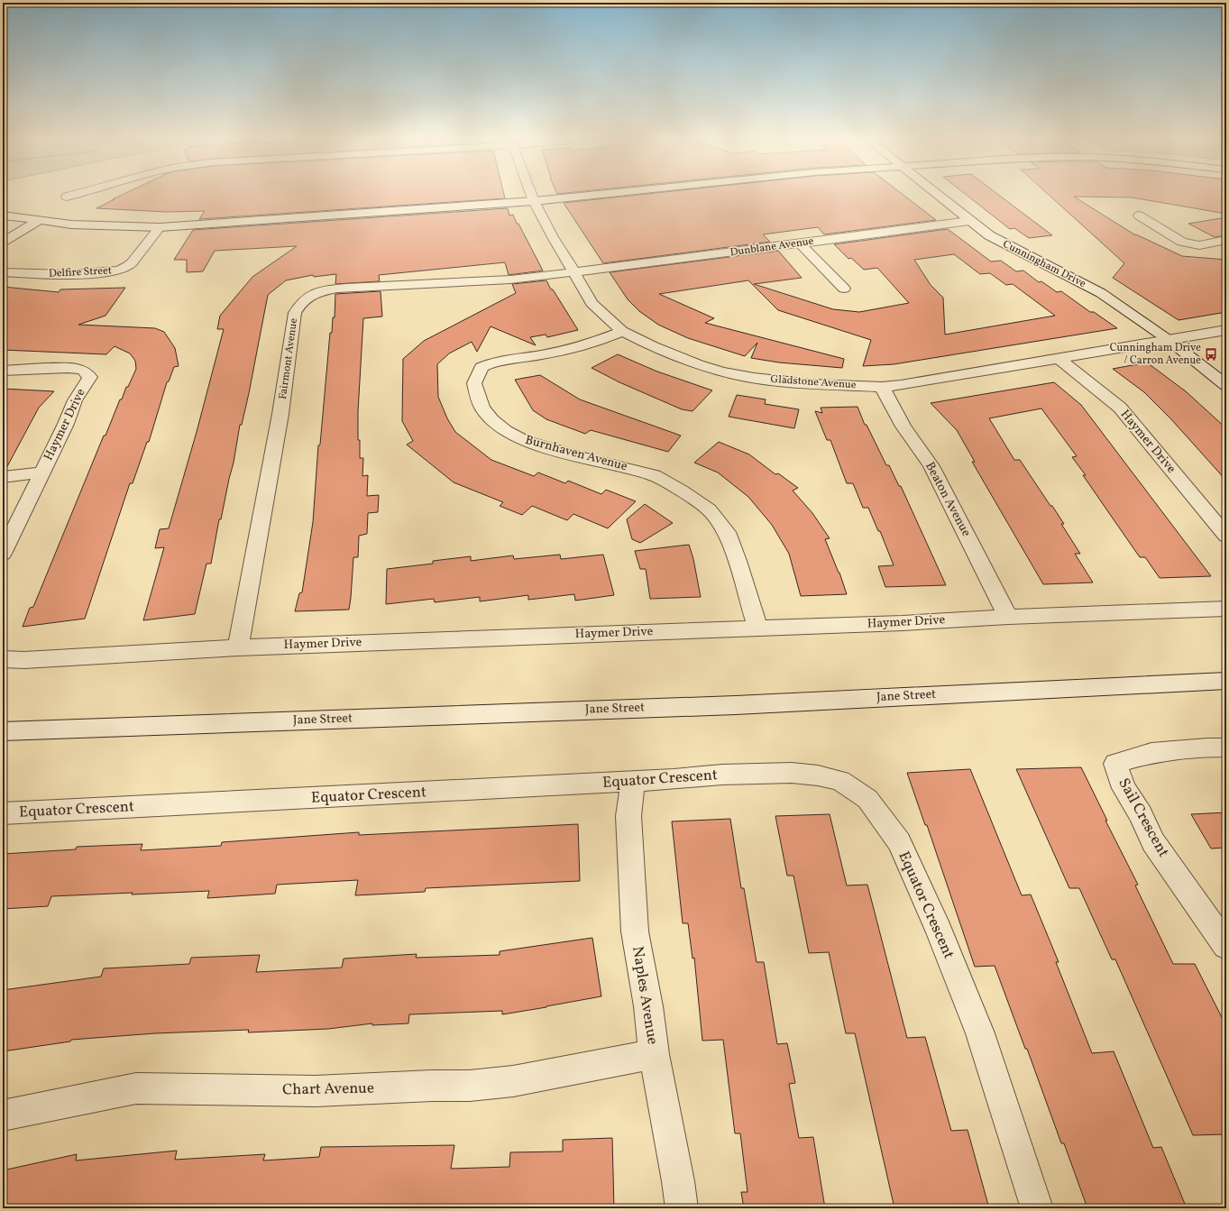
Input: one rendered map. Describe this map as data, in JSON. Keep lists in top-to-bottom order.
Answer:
{
  "streets": {
    "street": [
      "Dunblane Avenue",
      "Cunningham Drive",
      "Delfire Street",
      "Fairmont Avenue",
      "Gladstone Avenue",
      "Haymer Drive",
      "Burnhaven Avenue",
      "Beaton Avenue",
      "Jane Street",
      "Equator Crescent",
      "Sail Crescent",
      "Naples Avenue",
      "Chart Avenue"
    ]
  },
  "crossings": [
    ["Dunblane Avenue", "Cunningham Drive"],
    ["Dunblane Avenue", "Fairmont Avenue"],
    ["Dunblane Avenue", "Gladstone Avenue"],
    ["Cunningham Drive", "Gladstone Avenue"],
    ["Fairmont Avenue", "Gladstone Avenue"],
    ["Fairmont Avenue", "Haymer Drive"],
    ["Gladstone Avenue", "Haymer Drive"],
    ["Gladstone Avenue", "Burnhaven Avenue"],
    ["Gladstone Avenue", "Beaton Avenue"],
    ["Haymer Drive", "Burnhaven Avenue"],
    ["Haymer Drive", "Beaton Avenue"],
    ["Equator Crescent", "Naples Avenue"],
    ["Naples Avenue", "Chart Avenue"]
  ],
  "places": {
    "bus stop": ["Cunningham Drive / Carron Avenue"]
  }
}
